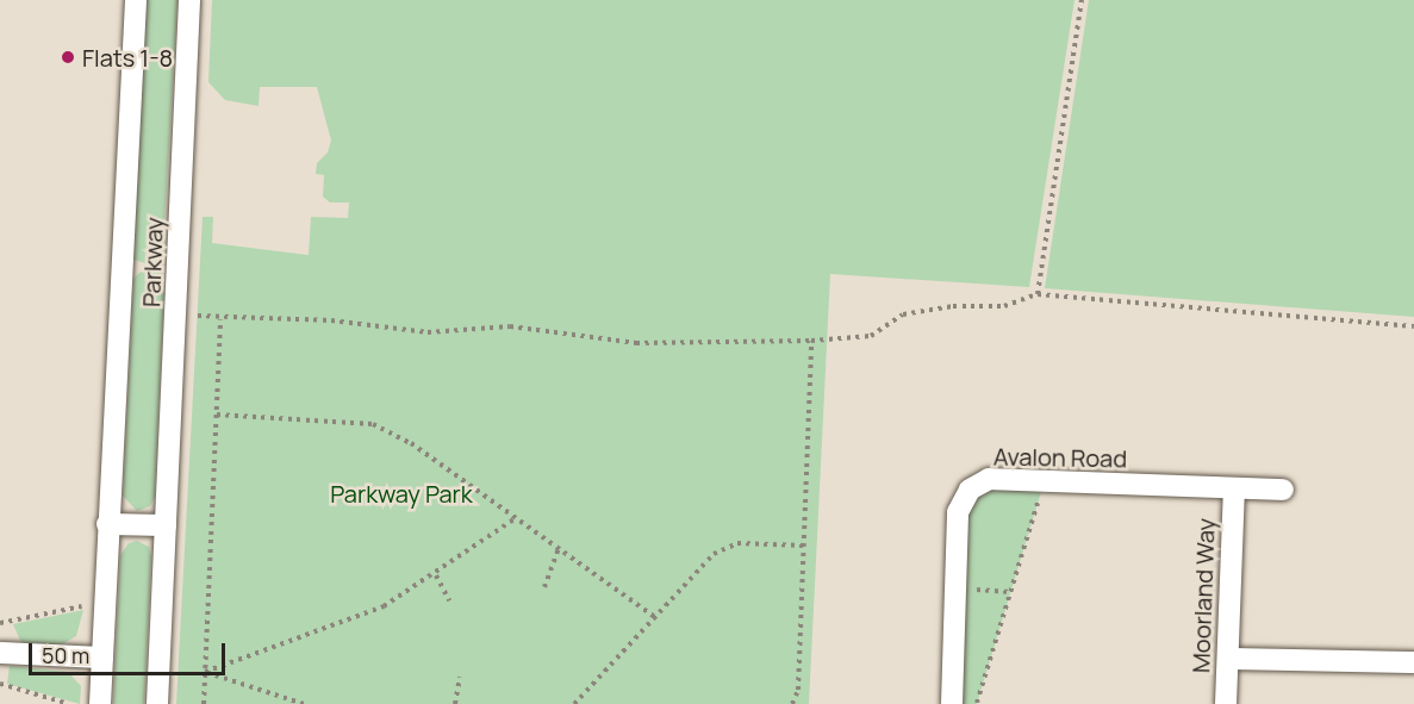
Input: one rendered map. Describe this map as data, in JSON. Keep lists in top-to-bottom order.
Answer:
{
  "streets": {
    "street": ["Parkway", "Avalon Road", "Moorland Way"]
  },
  "crossings": [
    ["Avalon Road", "Moorland Way"]
  ],
  "parks": ["Parkway Park"],
  "places": ["Flats 1-8"],
  "scale_bar": "50 m"
}
